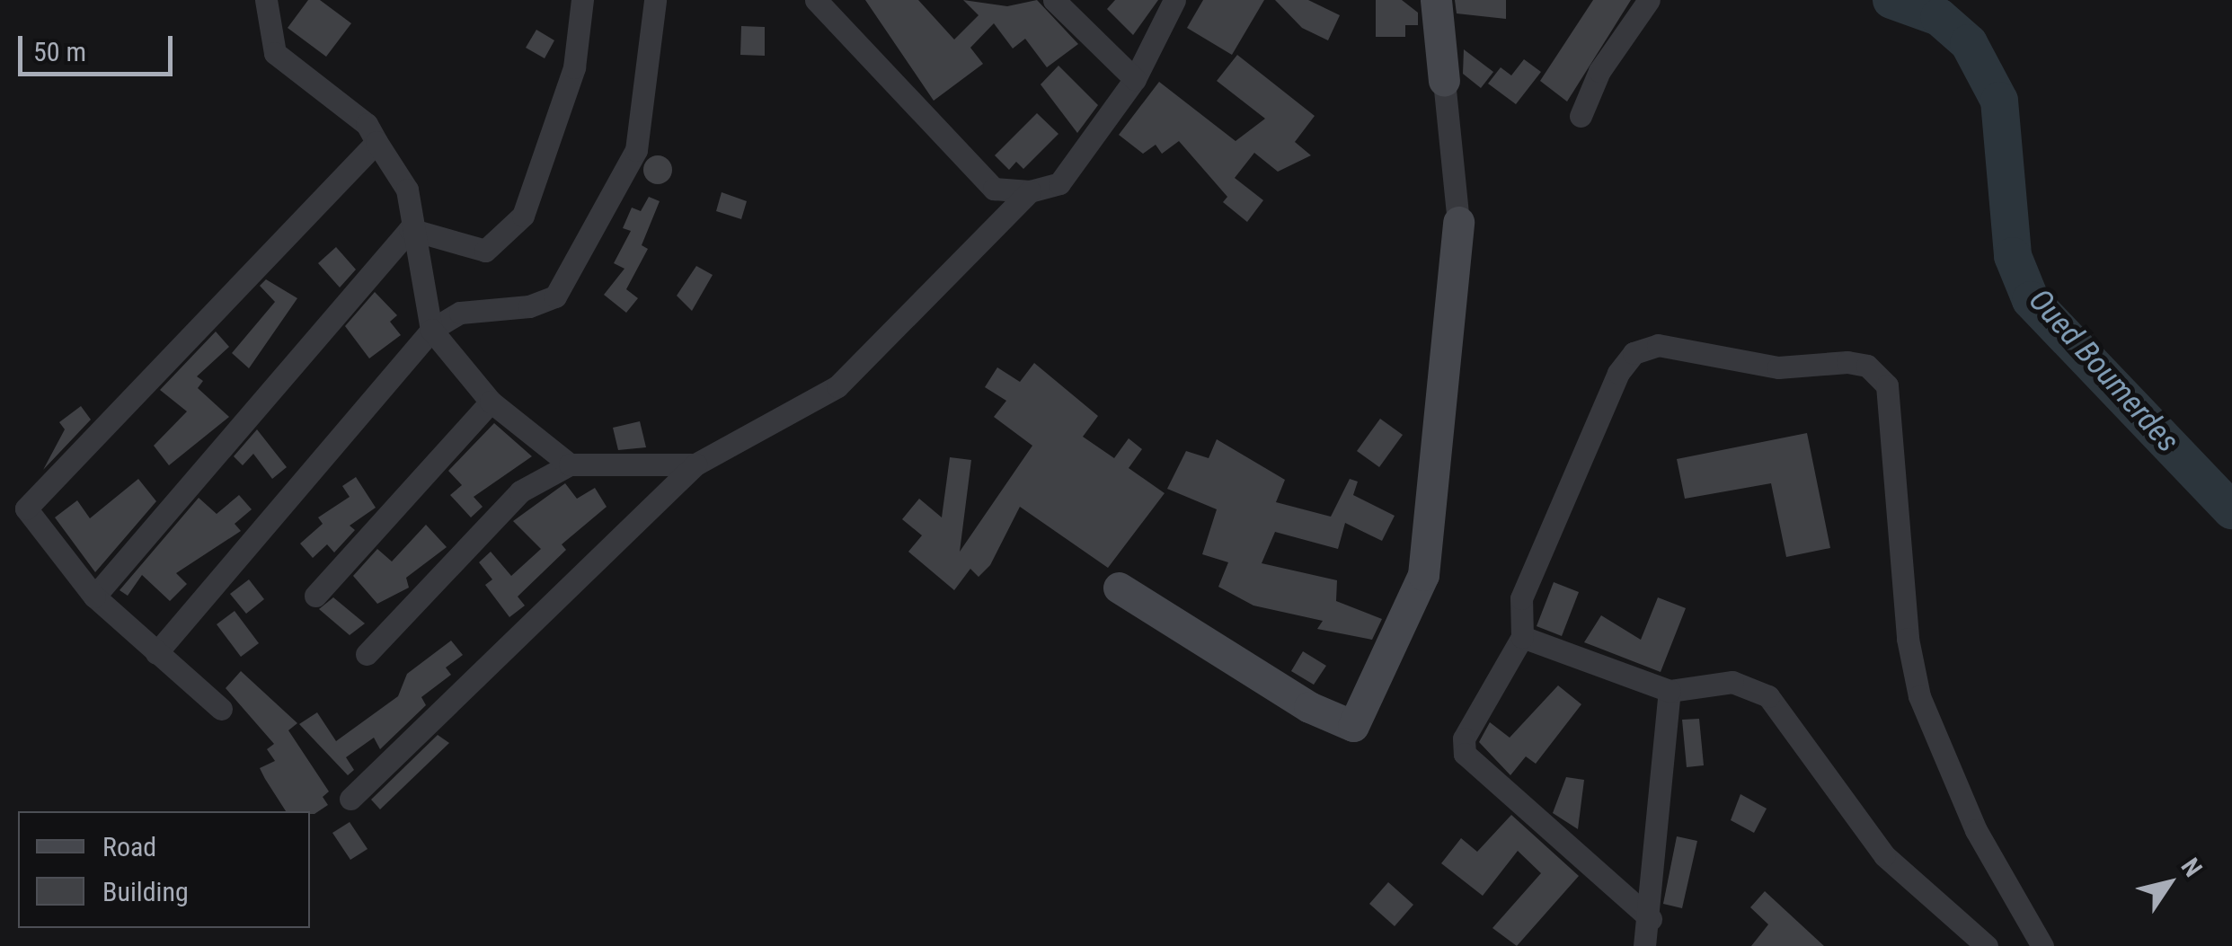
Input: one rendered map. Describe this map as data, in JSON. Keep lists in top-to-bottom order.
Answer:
{
  "water": ["Oued Boumerdes"],
  "legend": ["Road", "Building"],
  "scale_bar": "50 m",
  "north": "top right"
}
